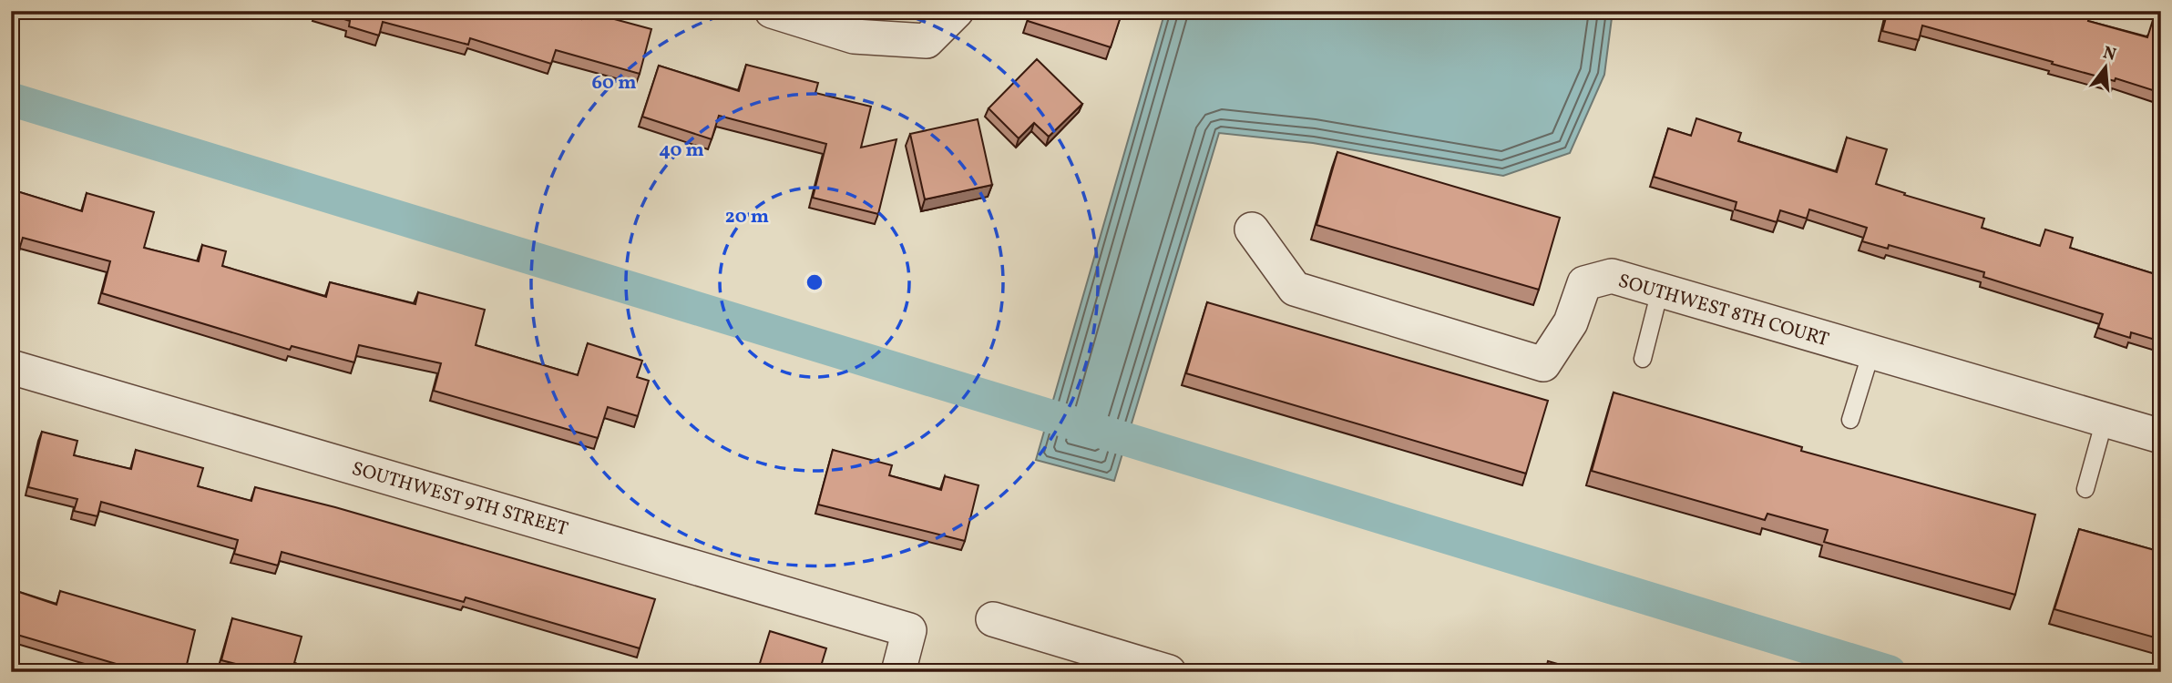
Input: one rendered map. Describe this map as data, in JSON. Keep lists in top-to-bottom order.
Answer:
{
  "streets": {
    "street": ["SOUTHWEST 8TH COURT", "SOUTHWEST 9TH STREET"]
  },
  "north": "top",
  "rings": ["60 m", "40 m", "20 m"]
}
